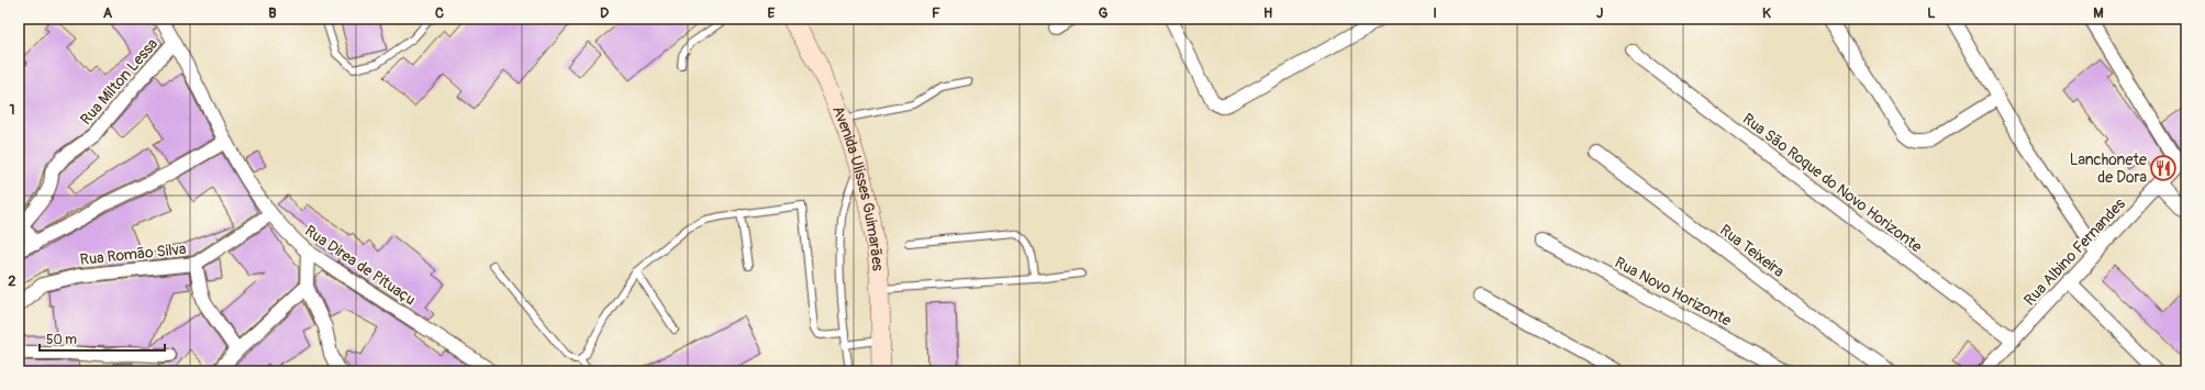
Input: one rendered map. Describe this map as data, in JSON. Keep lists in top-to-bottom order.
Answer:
{
  "streets": {
    "main road": ["Avenida Ulisses Guimarães"],
    "street": [
      "Rua Milton Lessa",
      "Rua São Roque do Novo Horizonte",
      "Rua Teixeira",
      "Rua Albino Fernandes",
      "Rua Romão Silva",
      "Rua Direa de Pituaçu",
      "Rua Novo Horizonte"
    ]
  },
  "crossings": [
    ["Rua Milton Lessa", "Rua Direa de Pituaçu"],
    ["Rua São Roque do Novo Horizonte", "Rua Albino Fernandes"],
    ["Rua Romão Silva", "Rua Direa de Pituaçu"]
  ],
  "places": {
    "restaurant": ["Lanchonete de Dora"]
  },
  "scale_bar": "50 m",
  "grid": {
    "columns": [
      "A",
      "B",
      "C",
      "D",
      "E",
      "F",
      "G",
      "H",
      "I",
      "J",
      "K",
      "L",
      "M"
    ],
    "rows": ["1", "2"]
  }
}
